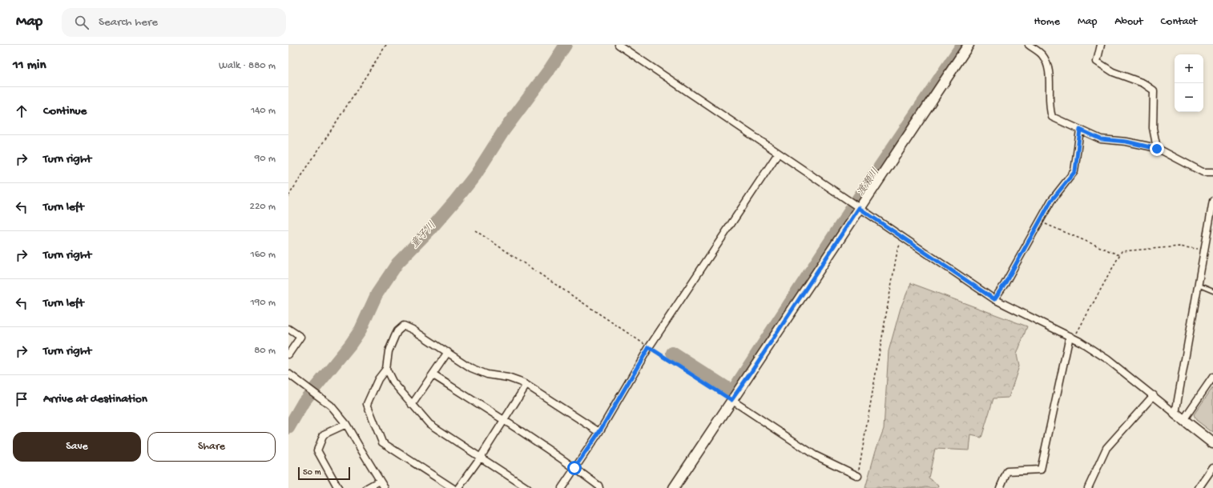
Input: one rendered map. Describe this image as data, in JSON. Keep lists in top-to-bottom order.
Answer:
{
  "water": ["渡瀬川", "童子川"],
  "scale_bar": "50 m",
  "page": {
    "header": "Map",
    "search": "Search here",
    "nav": [
      "Home",
      "Map",
      "About",
      "Contact"
    ],
    "heading": ["11 min", "Walk · 880 m"],
    "map_buttons": ["+", "−"],
    "list": [
      ["Continue", "140 m"],
      ["Turn right", "90 m"],
      ["Turn left", "220 m"],
      ["Turn right", "160 m"],
      ["Turn left", "190 m"],
      ["Turn right", "80 m"],
      "Arrive at destination"
    ],
    "buttons": ["Save", "Share"],
    "scale": "50 m"
  }
}
